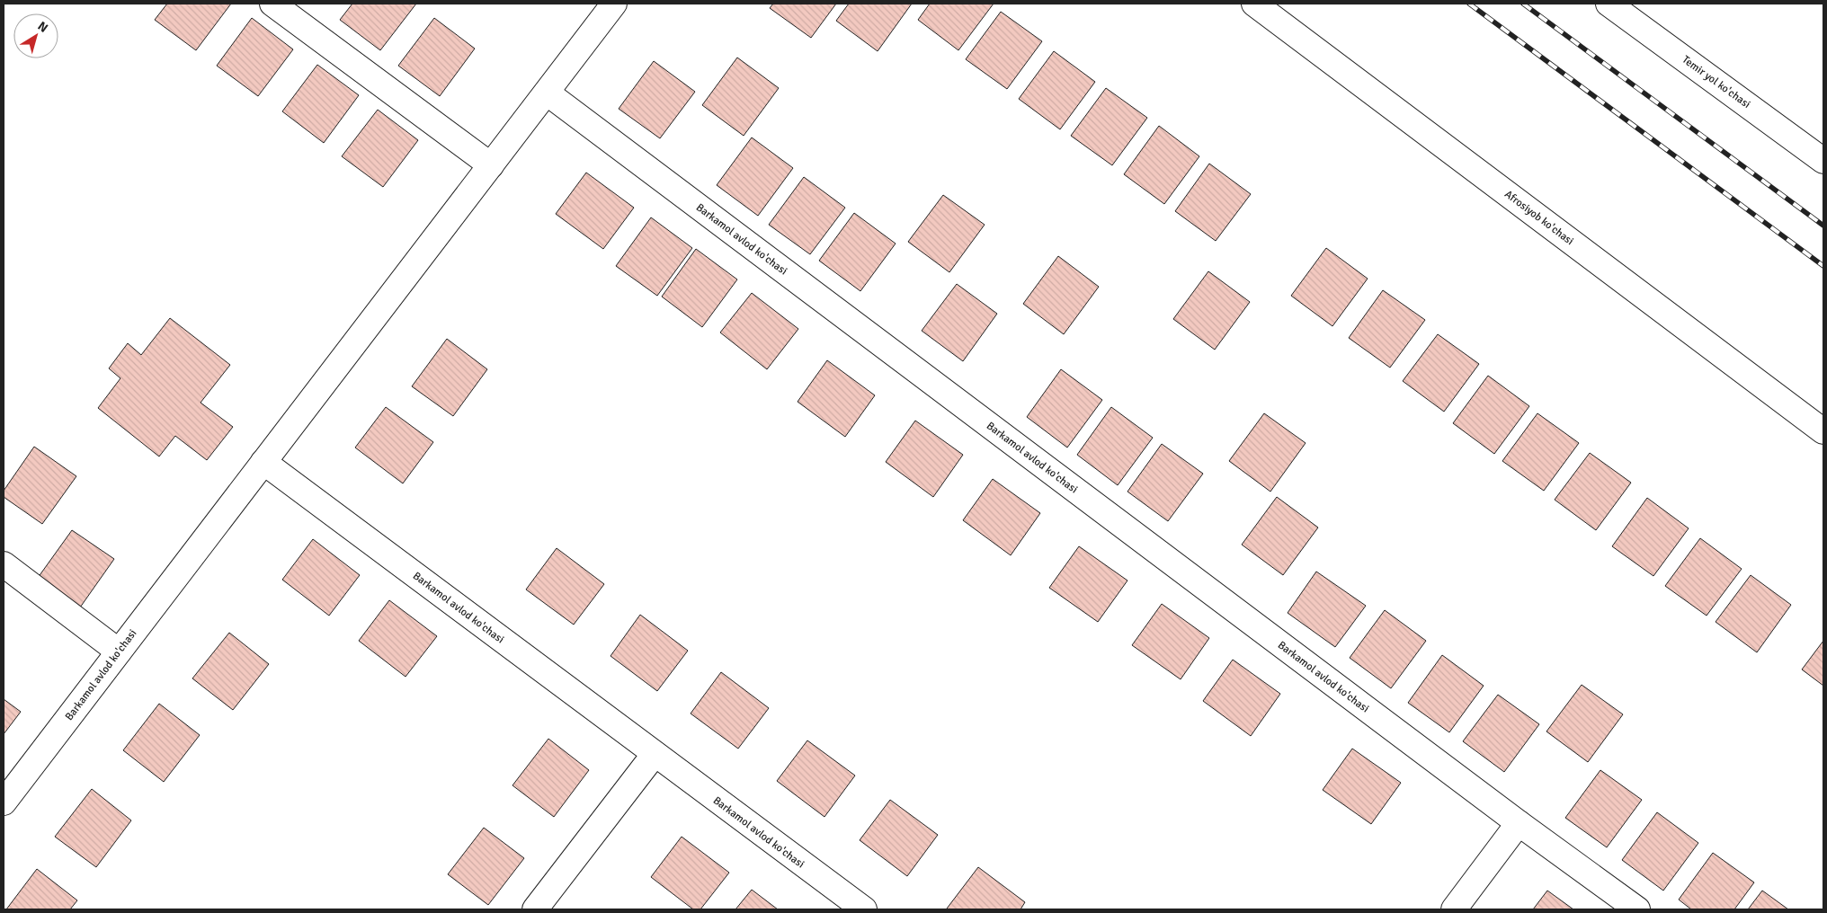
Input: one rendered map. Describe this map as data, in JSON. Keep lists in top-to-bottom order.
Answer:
{
  "streets": {
    "street": ["Temir yol ko'chasi", "Afrosiyob ko'chasi", "Barkamol avlod ko'chasi"]
  },
  "north": "top right"
}
